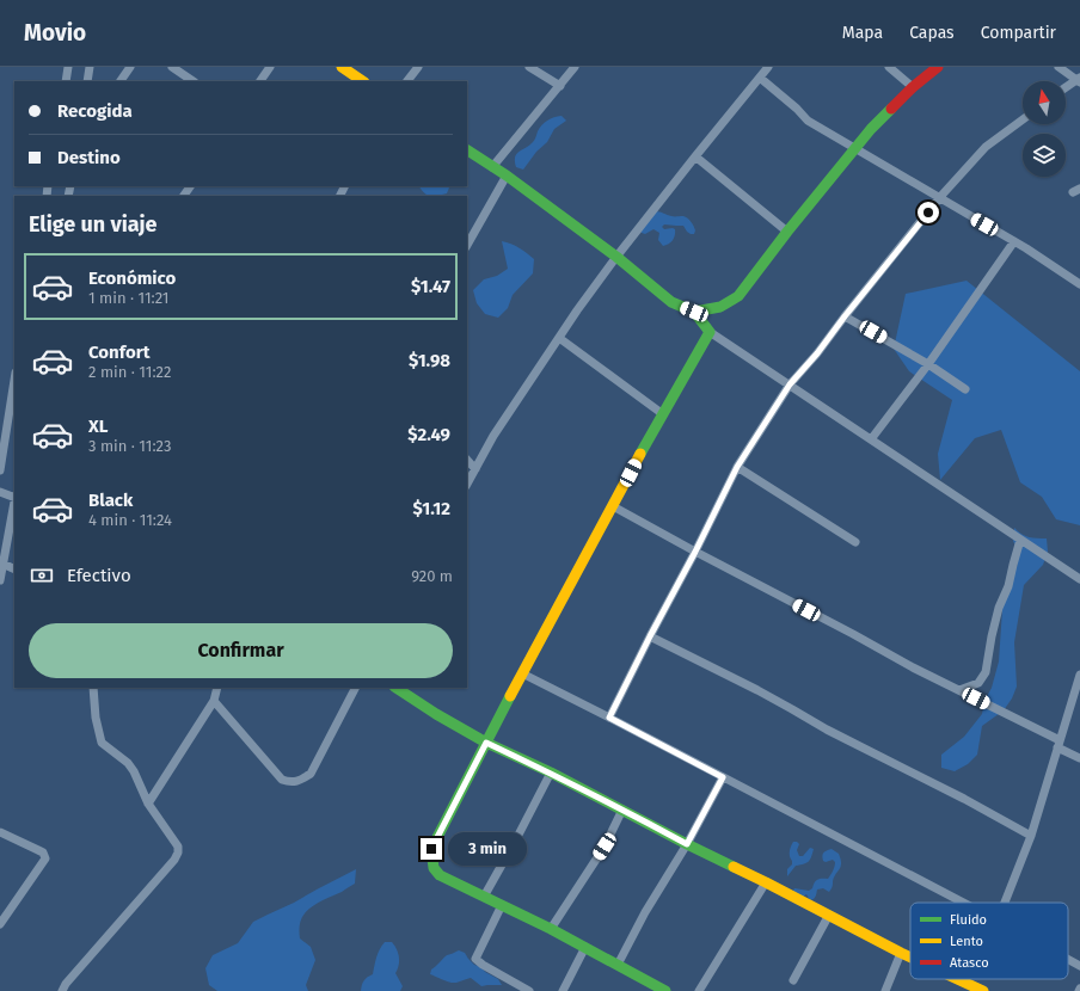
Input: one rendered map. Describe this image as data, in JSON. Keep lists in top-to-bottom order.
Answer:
{
  "legend": ["Fluido", "Lento", "Atasco"],
  "north": "top",
  "page": {
    "header": "Movio",
    "nav": ["Mapa", "Capas", "Compartir"],
    "banner": ["Recogida", "Destino"],
    "heading": "Elige un viaje",
    "list": [
      {
        "name": "Económico",
        "note": "1 min · 11:21",
        "value": "$1.47"
      },
      {
        "name": "Confort",
        "note": "2 min · 11:22",
        "value": "$1.98"
      },
      {
        "name": "XL",
        "note": "3 min · 11:23",
        "value": "$2.49"
      },
      {
        "name": "Black",
        "note": "4 min · 11:24",
        "value": "$1.12"
      }
    ],
    "pay": ["Efectivo", "920 m"],
    "buttons": "Confirmar",
    "bubble": "3 min"
  }
}
